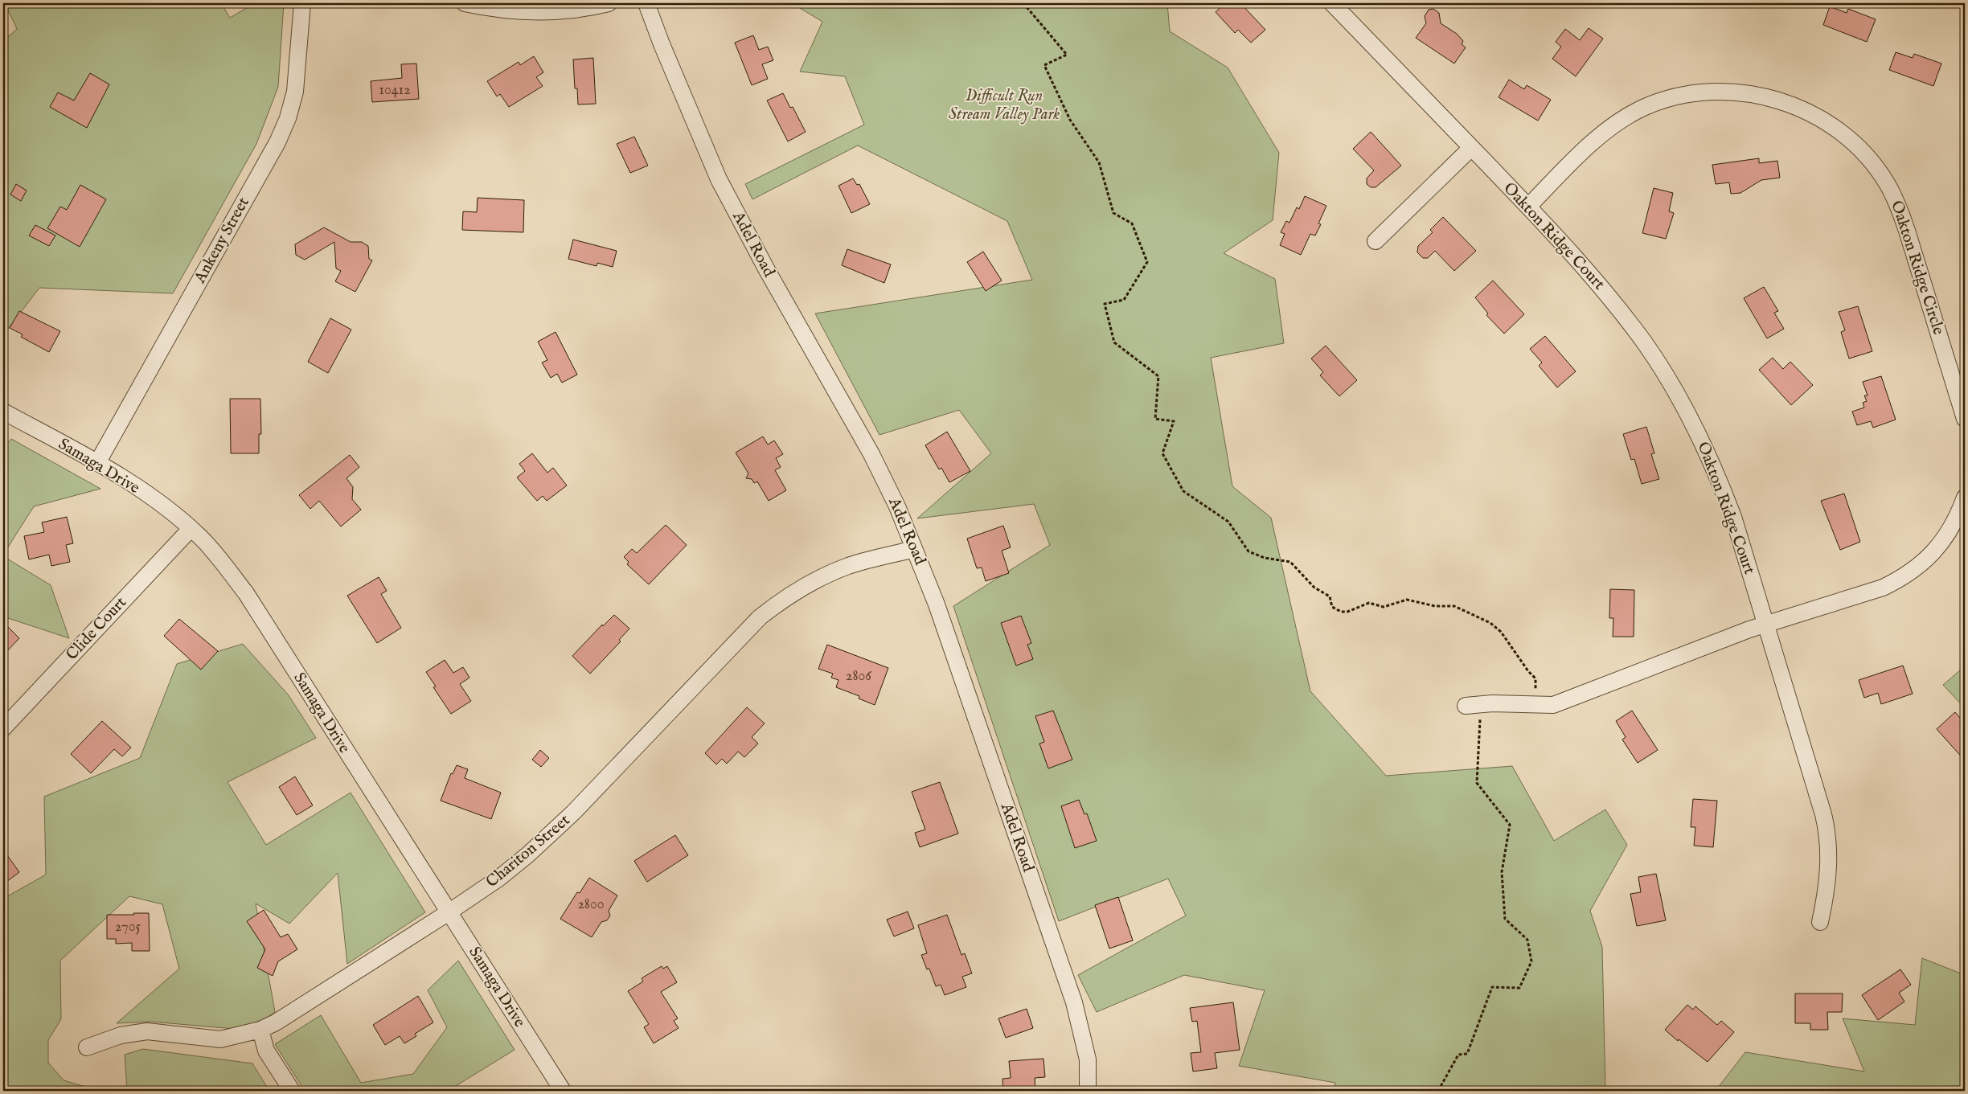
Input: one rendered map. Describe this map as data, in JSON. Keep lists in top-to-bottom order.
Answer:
{
  "streets": {
    "street": [
      "Oakton Ridge Court",
      "Ankeny Street",
      "Adel Road",
      "Oakton Ridge Circle",
      "Samaga Drive",
      "Clide Court",
      "Chariton Street"
    ]
  },
  "crossings": [
    ["Oakton Ridge Court", "Oakton Ridge Circle"],
    ["Ankeny Street", "Samaga Drive"],
    ["Adel Road", "Chariton Street"],
    ["Samaga Drive", "Clide Court"],
    ["Samaga Drive", "Chariton Street"]
  ],
  "parks": ["Difficult Run Stream Valley Park"],
  "house_numbers": [
    "10412",
    "2806",
    "2800",
    "2705"
  ]
}
